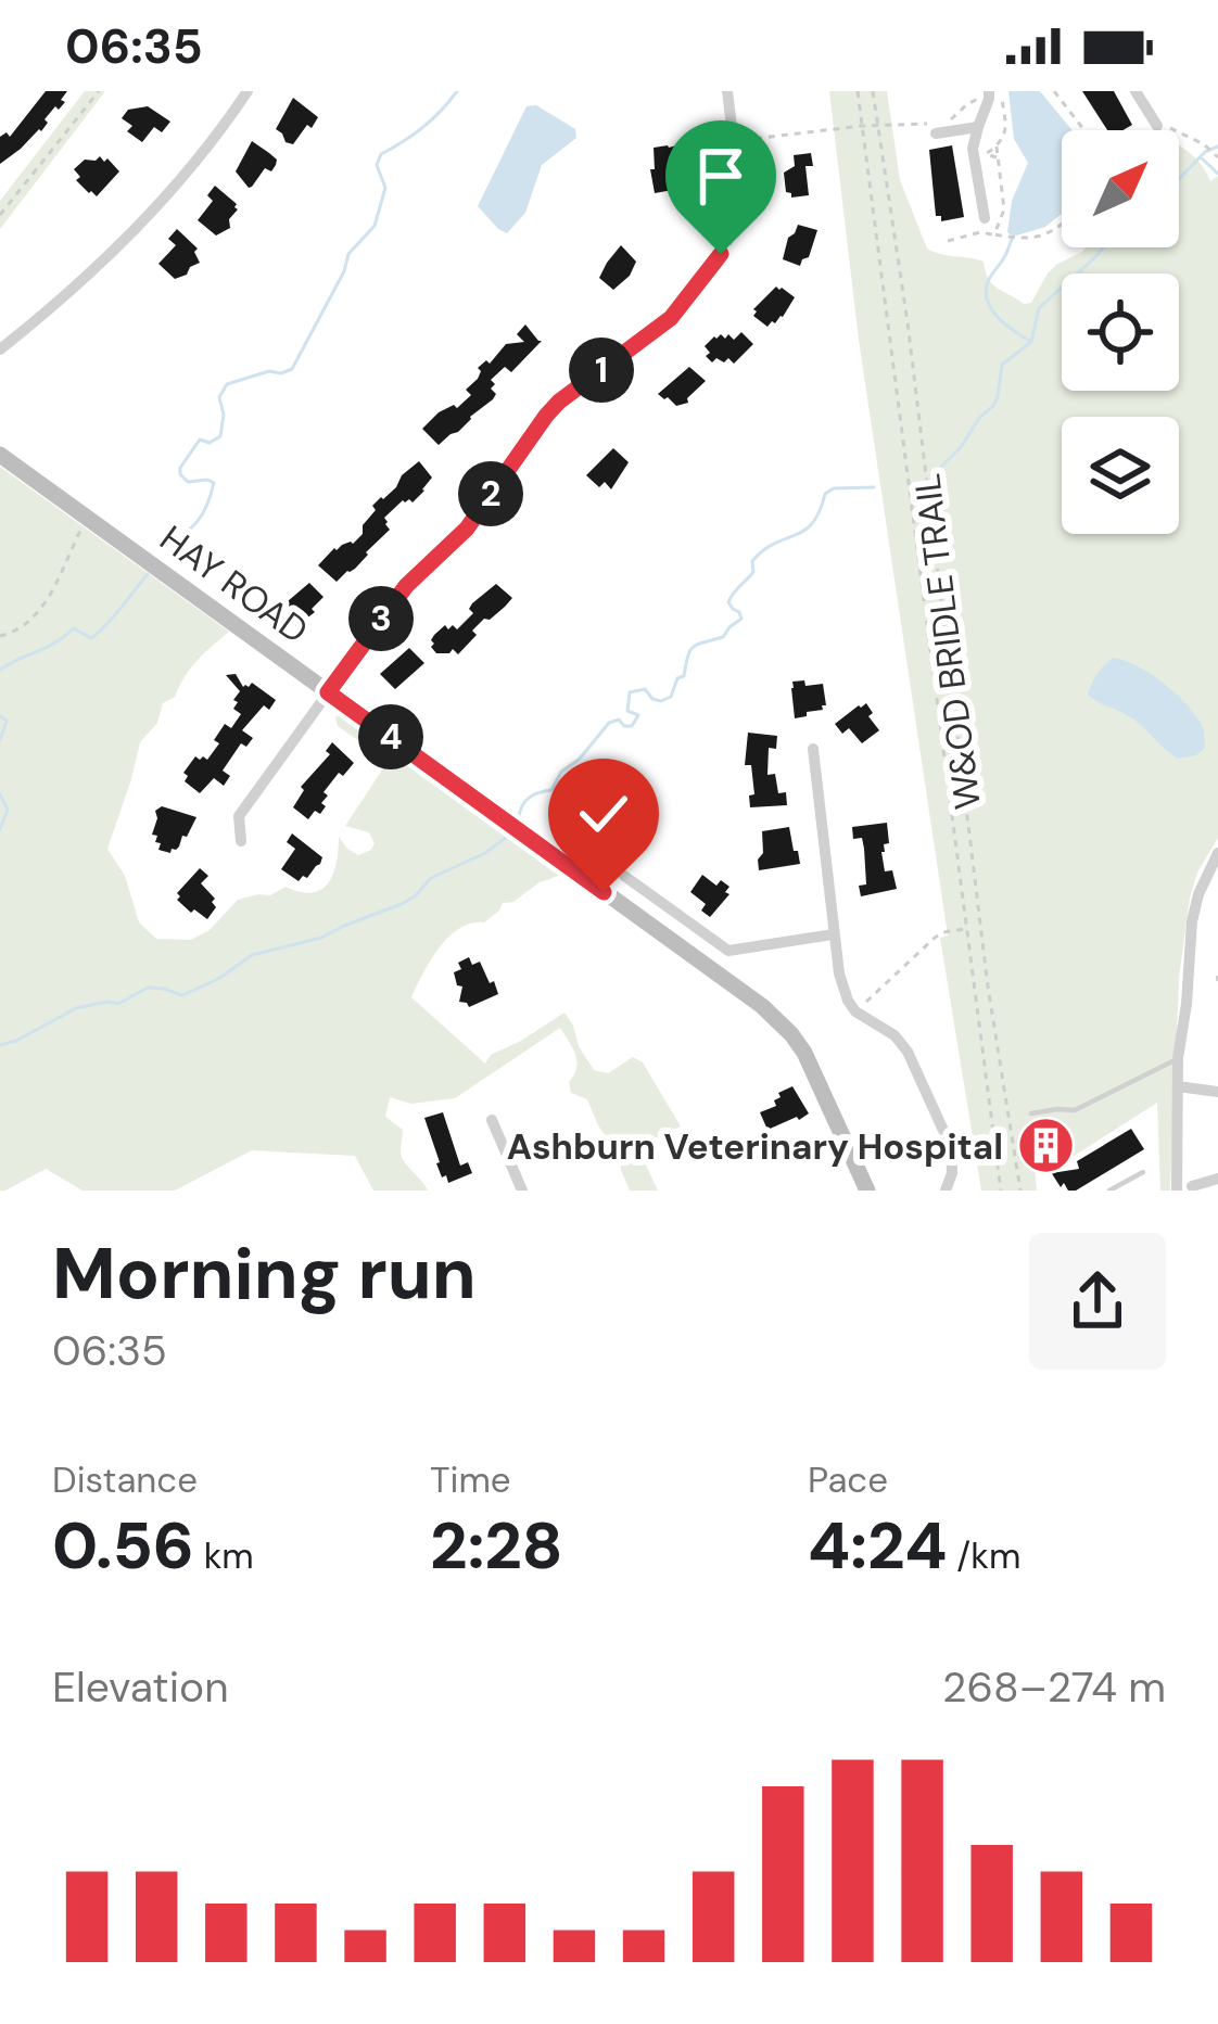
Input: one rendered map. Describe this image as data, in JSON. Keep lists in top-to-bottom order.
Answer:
{
  "streets": {
    "street": ["HAY ROAD"],
    "path": ["W&OD BRIDLE TRAIL"]
  },
  "places": {
    "building": ["Ashburn Veterinary Hospital"]
  },
  "north": "top right",
  "page": {
    "status": "06:35",
    "pins": [
      "1",
      "2",
      "3",
      "4"
    ],
    "heading": ["Morning run", "06:35"],
    "stats": [
      ["Distance", "0.56 km"],
      ["Time", "2:28"],
      ["Pace", "4:24 /km"]
    ],
    "chart": ["Elevation", "268–274 m"]
  }
}
